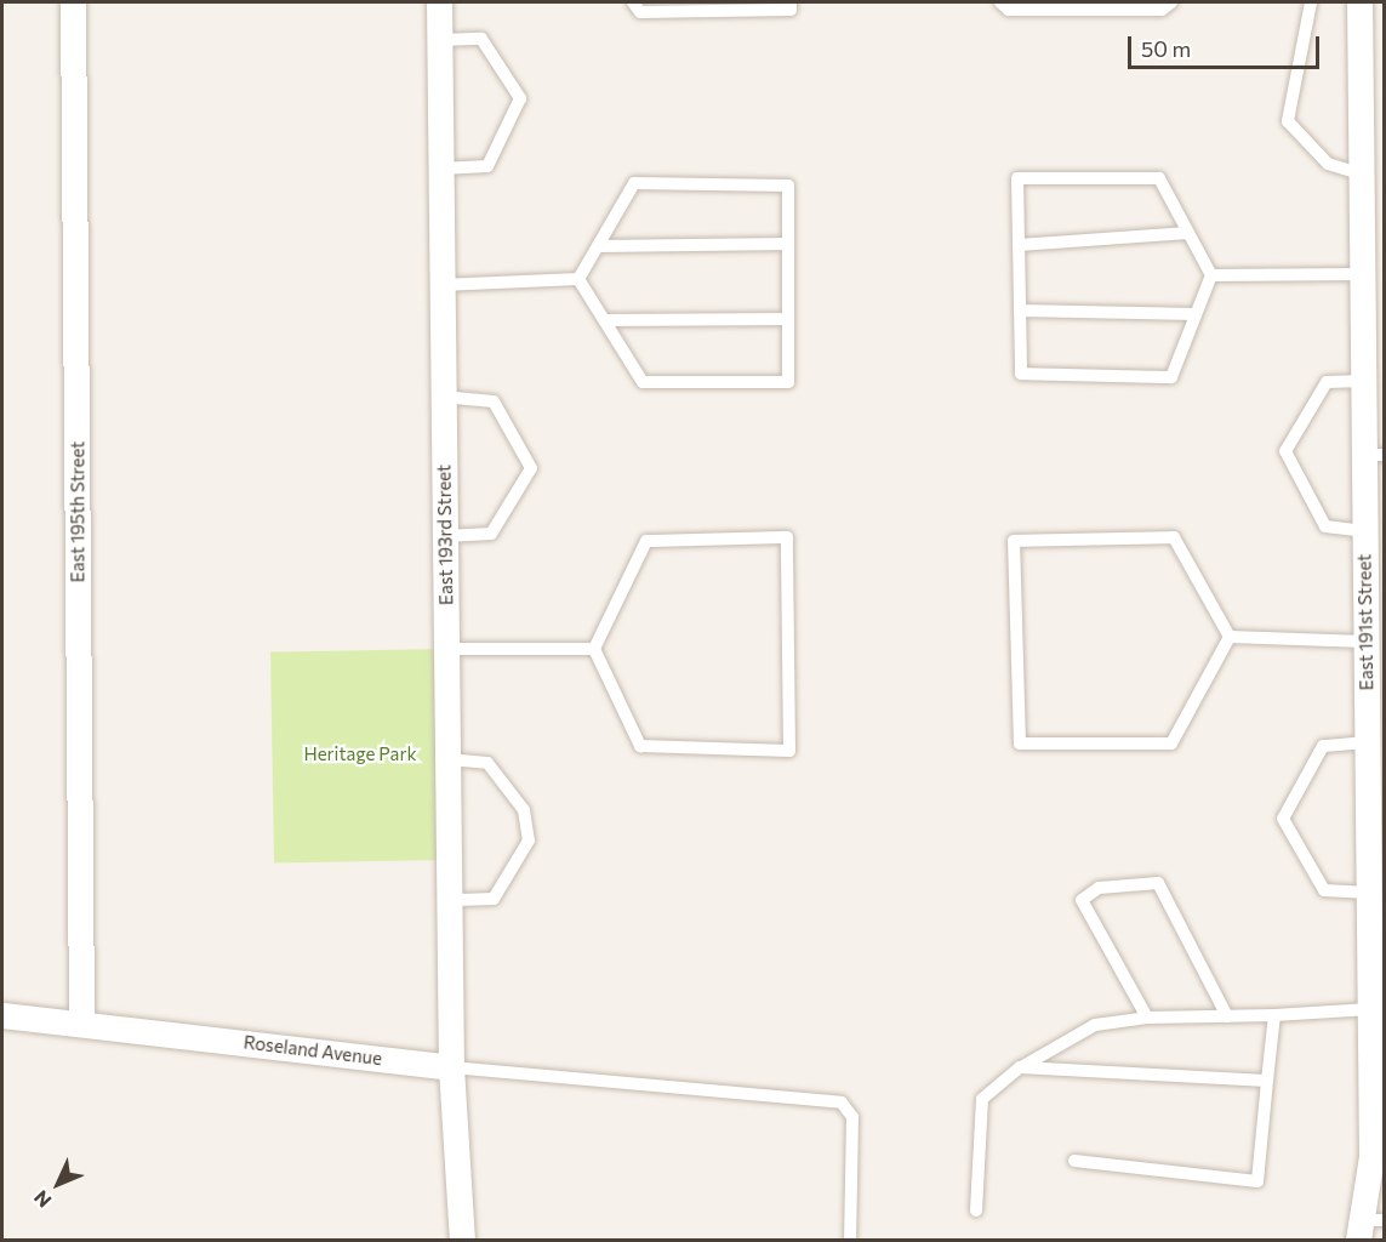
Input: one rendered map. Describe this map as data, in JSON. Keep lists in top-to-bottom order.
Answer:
{
  "streets": {
    "street": [
      "East 195th Street",
      "East 193rd Street",
      "East 191st Street",
      "Roseland Avenue"
    ]
  },
  "crossings": [
    ["East 195th Street", "Roseland Avenue"],
    ["East 193rd Street", "Roseland Avenue"]
  ],
  "parks": ["Heritage Park"],
  "scale_bar": "50 m",
  "north": "bottom left"
}
